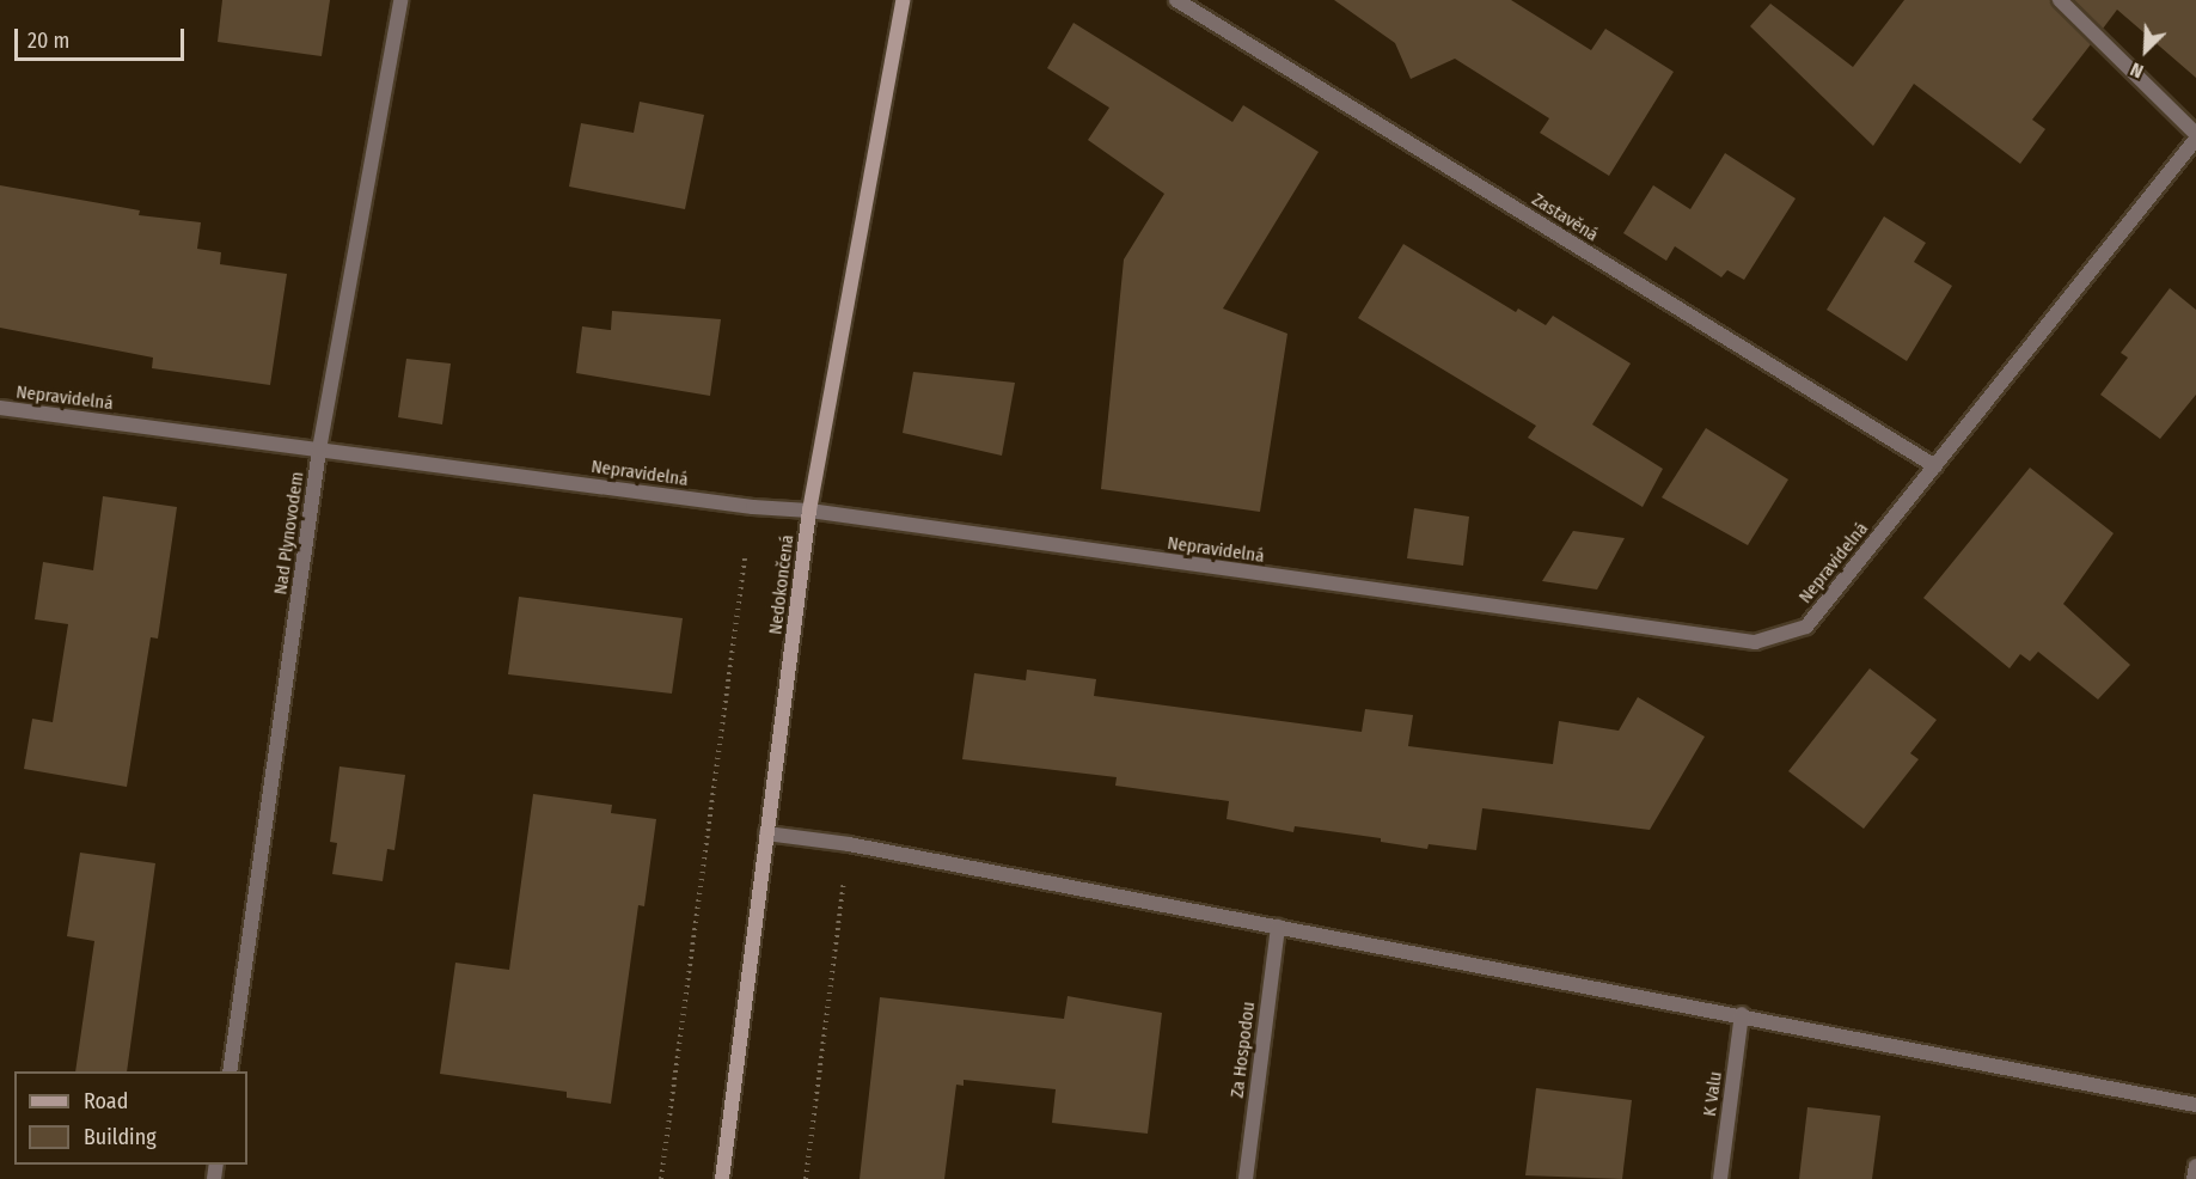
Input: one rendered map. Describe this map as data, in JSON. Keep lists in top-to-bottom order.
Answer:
{
  "streets": {
    "street": [
      "Zastavěná",
      "Nepravidelná",
      "Nad Plynovodem",
      "Nedokončená",
      "Za Hospodou",
      "K Valu"
    ]
  },
  "crossings": [
    ["Zastavěná", "Nepravidelná"],
    ["Nepravidelná", "Nad Plynovodem"],
    ["Nepravidelná", "Nedokončená"]
  ],
  "legend": ["Road", "Building"],
  "scale_bar": "20 m",
  "north": "bottom left"
}
